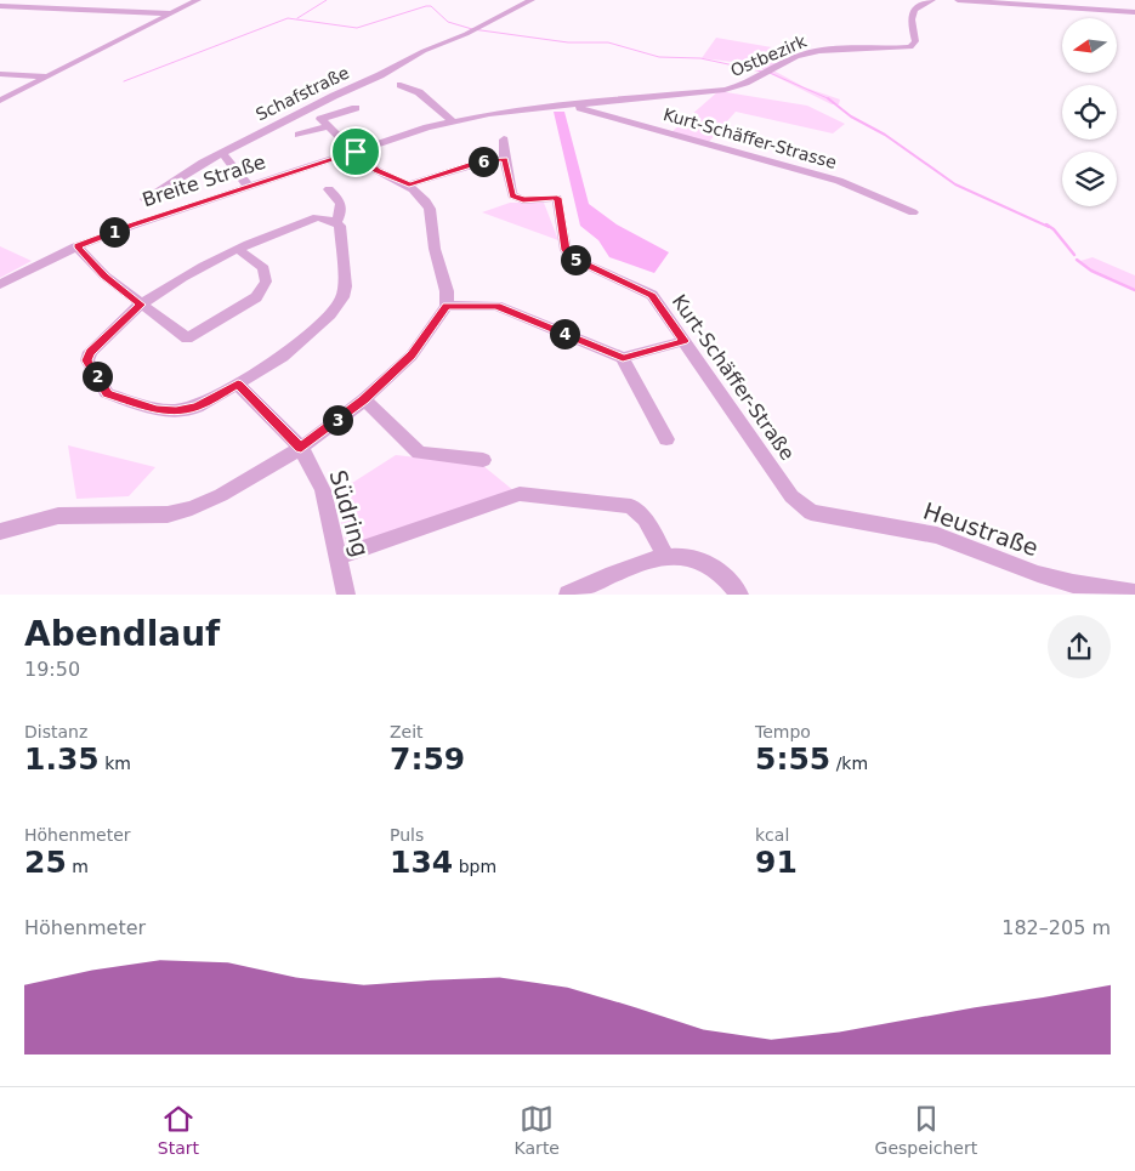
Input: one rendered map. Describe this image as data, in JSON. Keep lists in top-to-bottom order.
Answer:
{
  "streets": {
    "street": [
      "Ostbezirk",
      "Schafstraße",
      "Kurt-Schäffer-Strasse",
      "Breite Straße",
      "Kurt-Schäffer-Straße",
      "Südring",
      "Heustraße"
    ]
  },
  "crossings": [
    ["Ostbezirk", "Kurt-Schäffer-Strasse"],
    ["Ostbezirk", "Breite Straße"],
    ["Kurt-Schäffer-Strasse", "Breite Straße"],
    ["Kurt-Schäffer-Straße", "Heustraße"]
  ],
  "north": "left",
  "page": {
    "pins": [
      "6",
      "1",
      "5",
      "4",
      "2",
      "3"
    ],
    "heading": ["Abendlauf", "19:50"],
    "stats": [
      ["Distanz", "1.35 km"],
      ["Zeit", "7:59"],
      ["Tempo", "5:55 /km"],
      ["Höhenmeter", "25 m"],
      ["Puls", "134 bpm"],
      ["kcal", "91"]
    ],
    "chart": ["Höhenmeter", "182–205 m"],
    "tabs": ["Start", "Karte", "Gespeichert"]
  }
}
